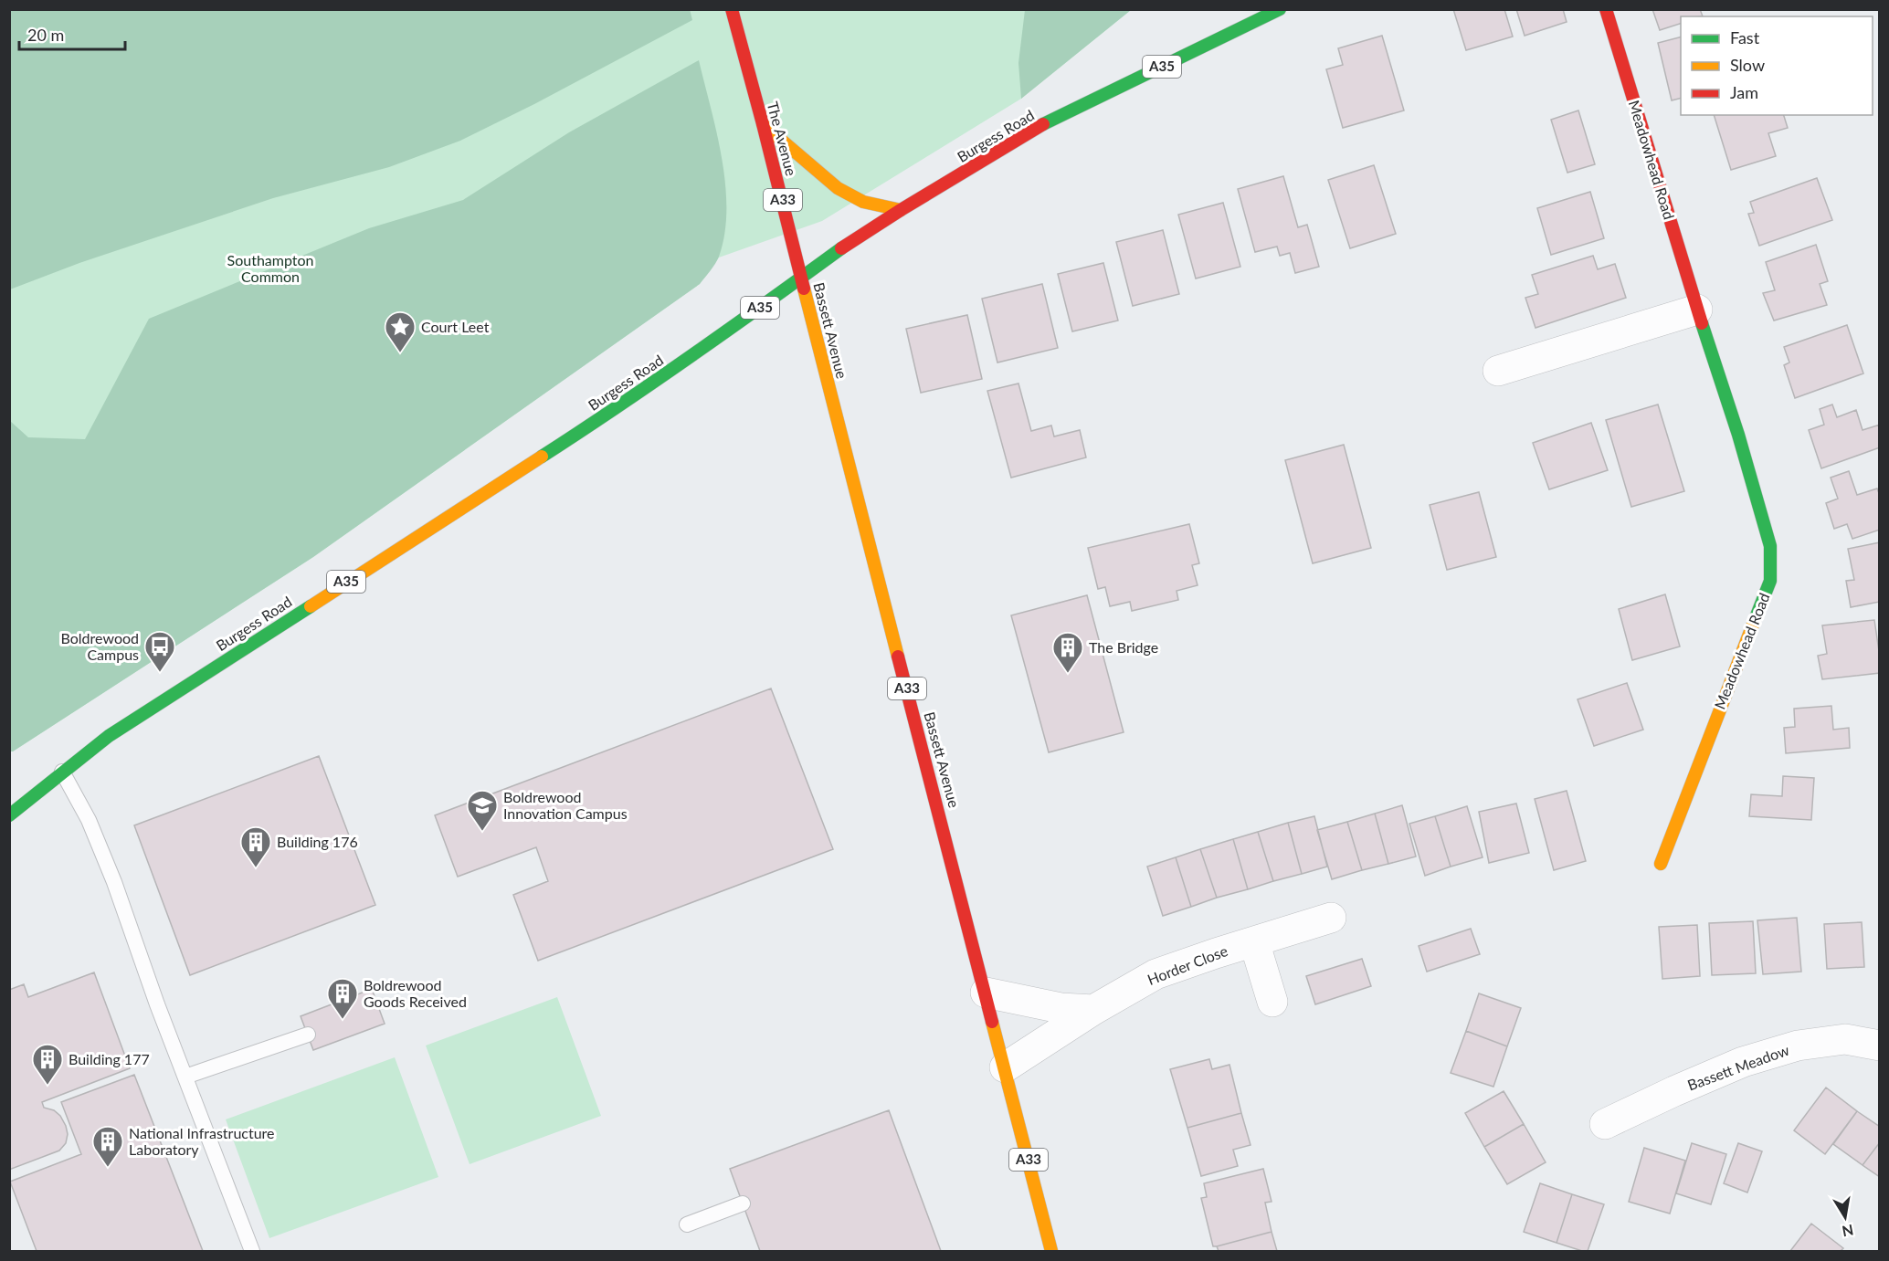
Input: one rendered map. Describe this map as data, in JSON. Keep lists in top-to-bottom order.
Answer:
{
  "streets": {
    "main road": [
      "A35",
      "Burgess Road",
      "The Avenue",
      "Meadowhead Road",
      "A33",
      "Bassett Avenue"
    ],
    "street": ["Horder Close", "Bassett Meadow"]
  },
  "crossings": [
    ["Burgess Road", "The Avenue"],
    ["Burgess Road", "Bassett Avenue"],
    ["The Avenue", "Bassett Avenue"],
    ["Bassett Avenue", "Horder Close"]
  ],
  "parks": ["Southampton Common"],
  "places": {
    "place": ["Court Leet"],
    "bus stop": ["Boldrewood Campus"],
    "building": [
      "The Bridge",
      "Building 176",
      "Boldrewood Goods Received",
      "Building 177",
      "National Infrastructure Laboratory"
    ],
    "school or university": ["Boldrewood Innovation Campus"]
  },
  "legend": ["Fast", "Slow", "Jam"],
  "scale_bar": "20 m",
  "north": "bottom"
}
